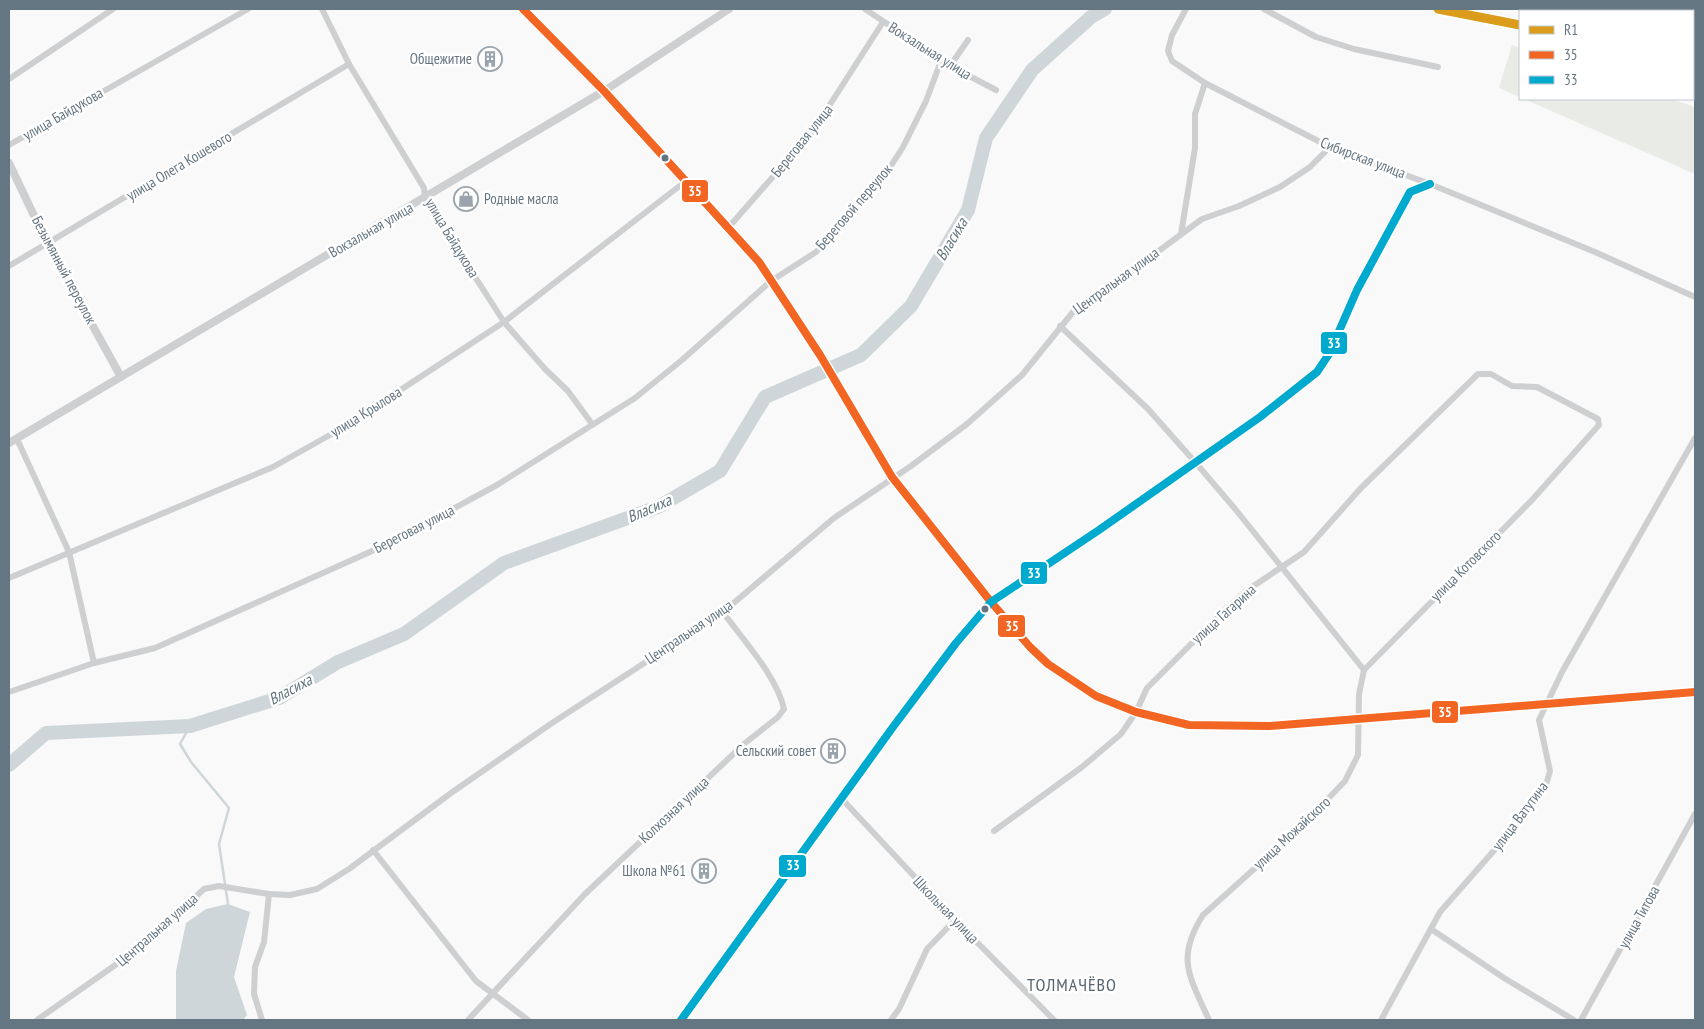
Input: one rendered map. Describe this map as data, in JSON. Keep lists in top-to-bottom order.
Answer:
{
  "streets": {
    "street": [
      "Вокзальная улица",
      "улица Байдукова",
      "Береговая улица",
      "Сибирская улица",
      "улица Олега Кошевого",
      "Береговой переулок",
      "Безымянный переулок",
      "Центральная улица",
      "улица Крылова",
      "улица Котовского",
      "улица Гагарина",
      "Колхозная улица",
      "улица Ватутина",
      "улица Можайского",
      "Школьная улица",
      "улица Титова"
    ]
  },
  "crossings": [
    ["Вокзальная улица", "улица Байдукова"],
    ["Вокзальная улица", "Береговая улица"],
    ["Вокзальная улица", "Береговой переулок"],
    ["Вокзальная улица", "Безымянный переулок"],
    ["улица Байдукова", "Береговая улица"],
    ["улица Байдукова", "улица Олега Кошевого"],
    ["улица Байдукова", "улица Крылова"],
    ["Береговая улица", "Береговой переулок"],
    ["Сибирская улица", "Центральная улица"],
    ["улица Олега Кошевого", "Безымянный переулок"],
    ["Центральная улица", "Колхозная улица"],
    ["улица Котовского", "улица Гагарина"]
  ],
  "districts": ["ТОЛМАЧЁВО"],
  "water": ["Власиха"],
  "places": {
    "building": ["Общежитие", "Сельский совет", "Школа №61"],
    "shop": ["Родные масла"]
  },
  "lines": ["transit line R1", "transit line 35", "transit line 33"],
  "legend": ["R1", "35", "33"]
}
